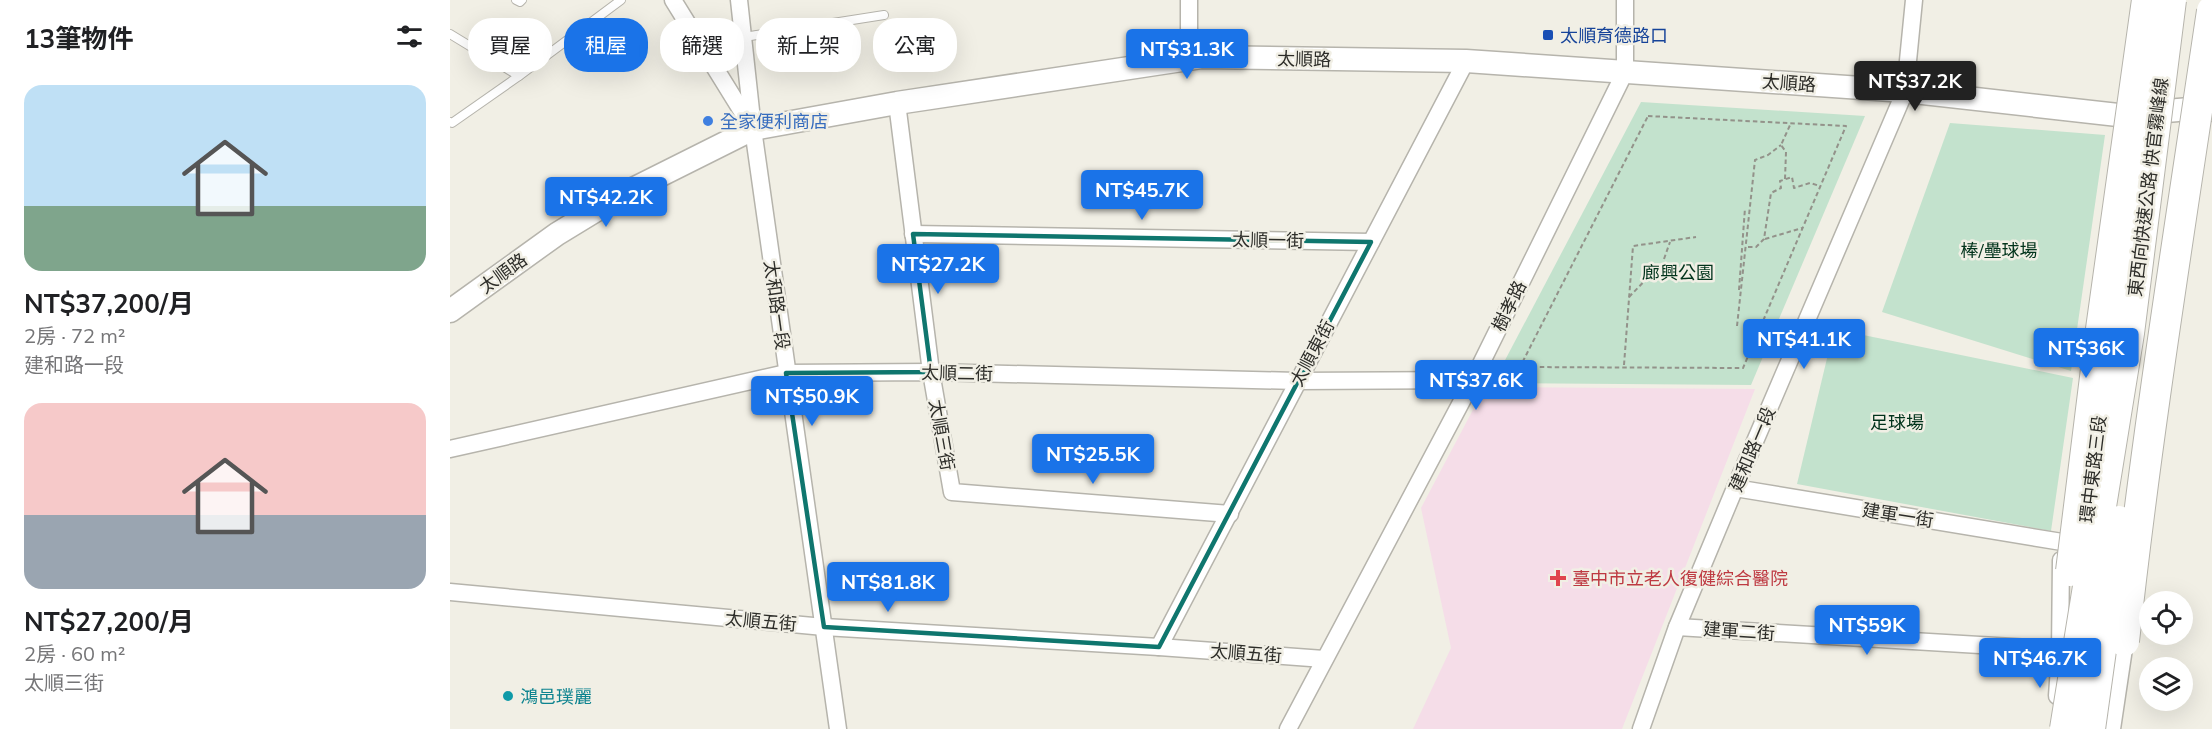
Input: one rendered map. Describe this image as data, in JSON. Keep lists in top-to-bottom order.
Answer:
{
  "streets": {
    "highway": ["東西向快速公路 快官霧峰線"],
    "street": [
      "太順路",
      "太順一街",
      "太和路一段",
      "樹孝路",
      "太順東街",
      "太順二街",
      "太順三街",
      "建和路一段",
      "環中東路三段",
      "建軍一街",
      "太順五街",
      "建軍二街"
    ]
  },
  "crossings": [
    ["太順路", "太和路一段"],
    ["太順路", "樹孝路"],
    ["太順路", "太順東街"],
    ["太順路", "太順三街"],
    ["太順路", "建和路一段"],
    ["太順路", "環中東路三段"],
    ["太順一街", "太順東街"],
    ["太順一街", "太順三街"],
    ["太和路一段", "太順二街"],
    ["太和路一段", "太順五街"],
    ["樹孝路", "太順二街"],
    ["樹孝路", "太順五街"],
    ["太順東街", "太順二街"],
    ["太順東街", "太順三街"],
    ["太順東街", "太順五街"],
    ["太順二街", "太順三街"],
    ["建和路一段", "建軍一街"],
    ["建和路一段", "建軍二街"],
    ["環中東路三段", "建軍一街"],
    ["環中東路三段", "建軍二街"]
  ],
  "parks": ["棒/壘球場", "廊興公園", "足球場"],
  "places": {
    "transit": ["太順育德路口"],
    "other": ["全家便利商店", "鴻邑璞麗"],
    "health": ["臺中市立老人復健綜合醫院"]
  },
  "page": {
    "heading": "13筆物件",
    "chip": [
      "買屋",
      "租屋",
      "篩選",
      "新上架",
      "公寓"
    ],
    "price": [
      "NT$31.3K",
      "NT$37.2K",
      "NT$45.7K",
      "NT$42.2K",
      "NT$27.2K",
      "NT$41.1K",
      "NT$36K",
      "NT$37.6K",
      "NT$50.9K",
      "NT$25.5K",
      "NT$81.8K",
      "NT$59K",
      "NT$46.7K"
    ],
    "list": [
      {
        "name": "NT$37,200/月",
        "note": "2房 · 72 m² · 建和路一段"
      },
      {
        "name": "NT$27,200/月",
        "note": "2房 · 60 m² · 太順三街"
      }
    ]
  }
}
